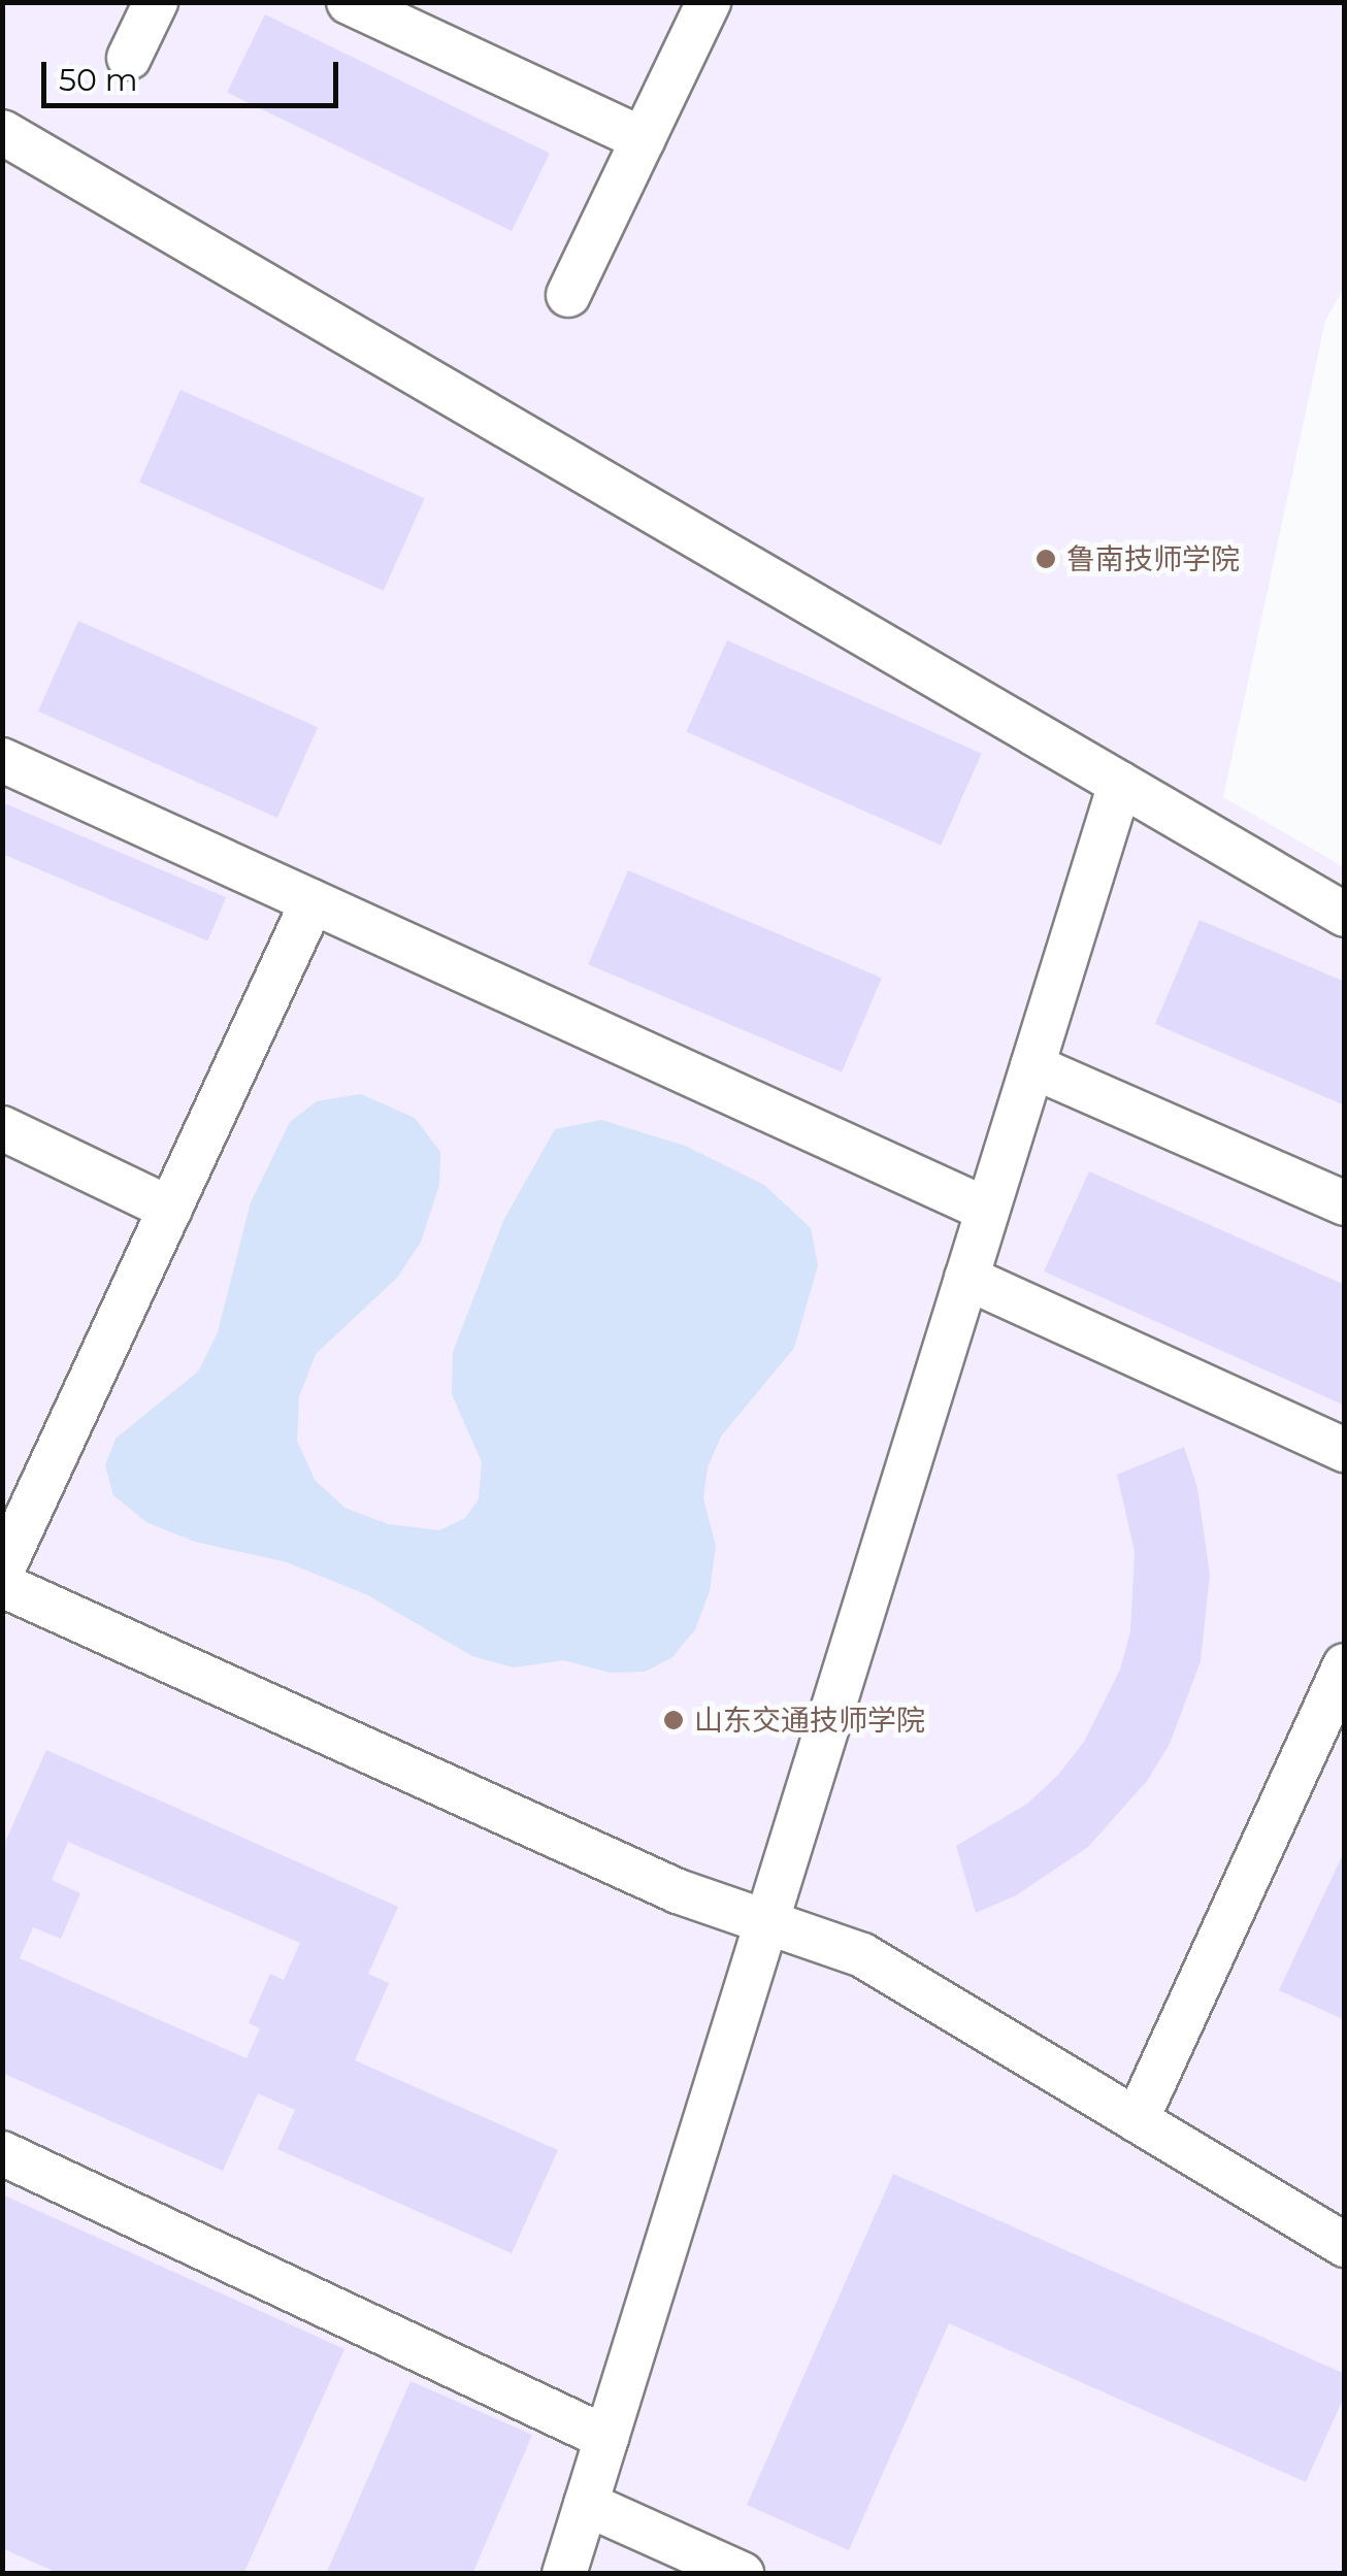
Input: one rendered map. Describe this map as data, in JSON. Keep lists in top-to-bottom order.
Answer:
{
  "places": ["鲁南技师学院", "山东交通技师学院"],
  "scale_bar": "50 m"
}
